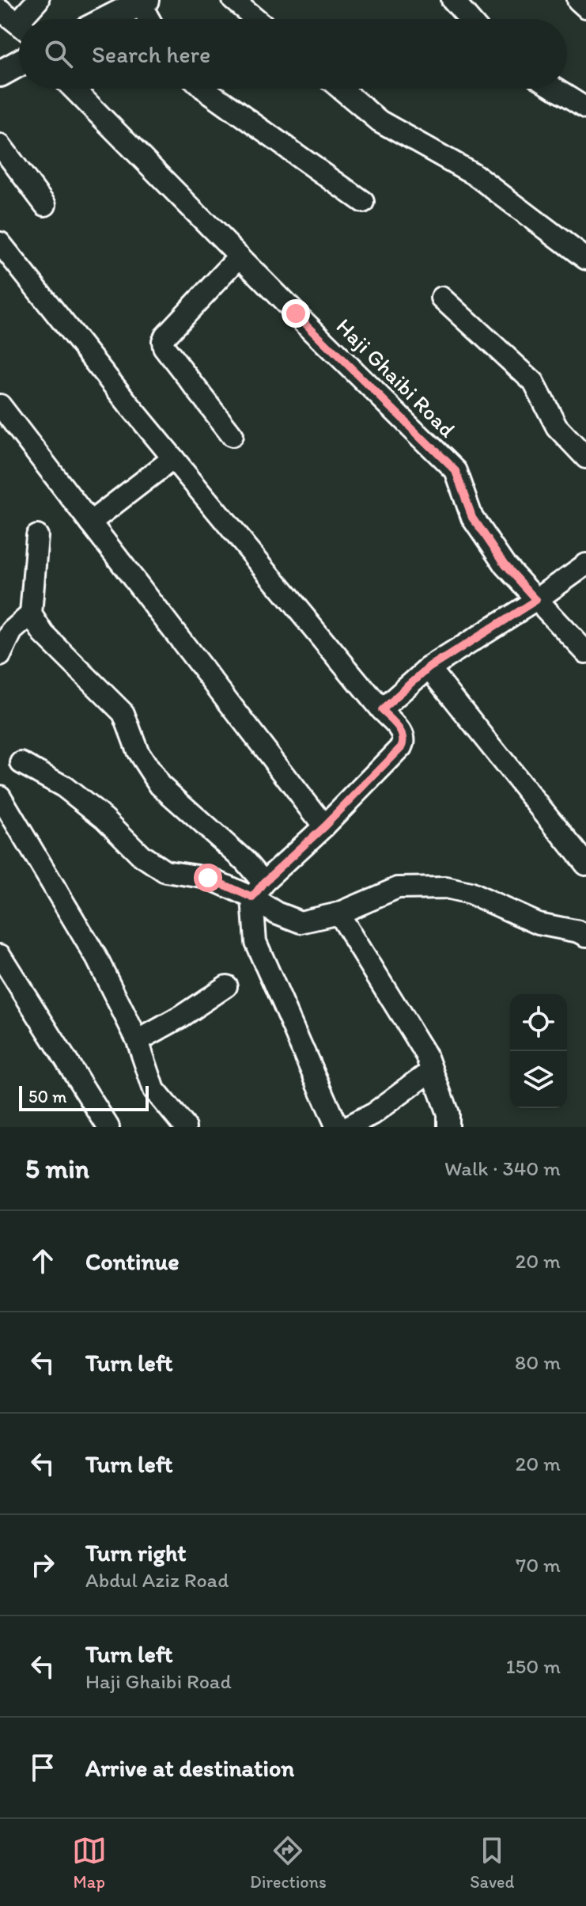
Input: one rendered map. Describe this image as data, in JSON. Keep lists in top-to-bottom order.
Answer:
{
  "streets": {
    "street": ["Haji Ghaibi Road"]
  },
  "scale_bar": "50 m",
  "page": {
    "search": "Search here",
    "scale": "50 m",
    "heading": ["5 min", "Walk · 340 m"],
    "list": [
      ["Continue", "20 m"],
      ["Turn left", "80 m"],
      ["Turn left", "20 m"],
      ["Turn right", "Abdul Aziz Road", "70 m"],
      ["Turn left", "Haji Ghaibi Road", "150 m"],
      "Arrive at destination"
    ],
    "nav": ["Map", "Directions", "Saved"]
  }
}
